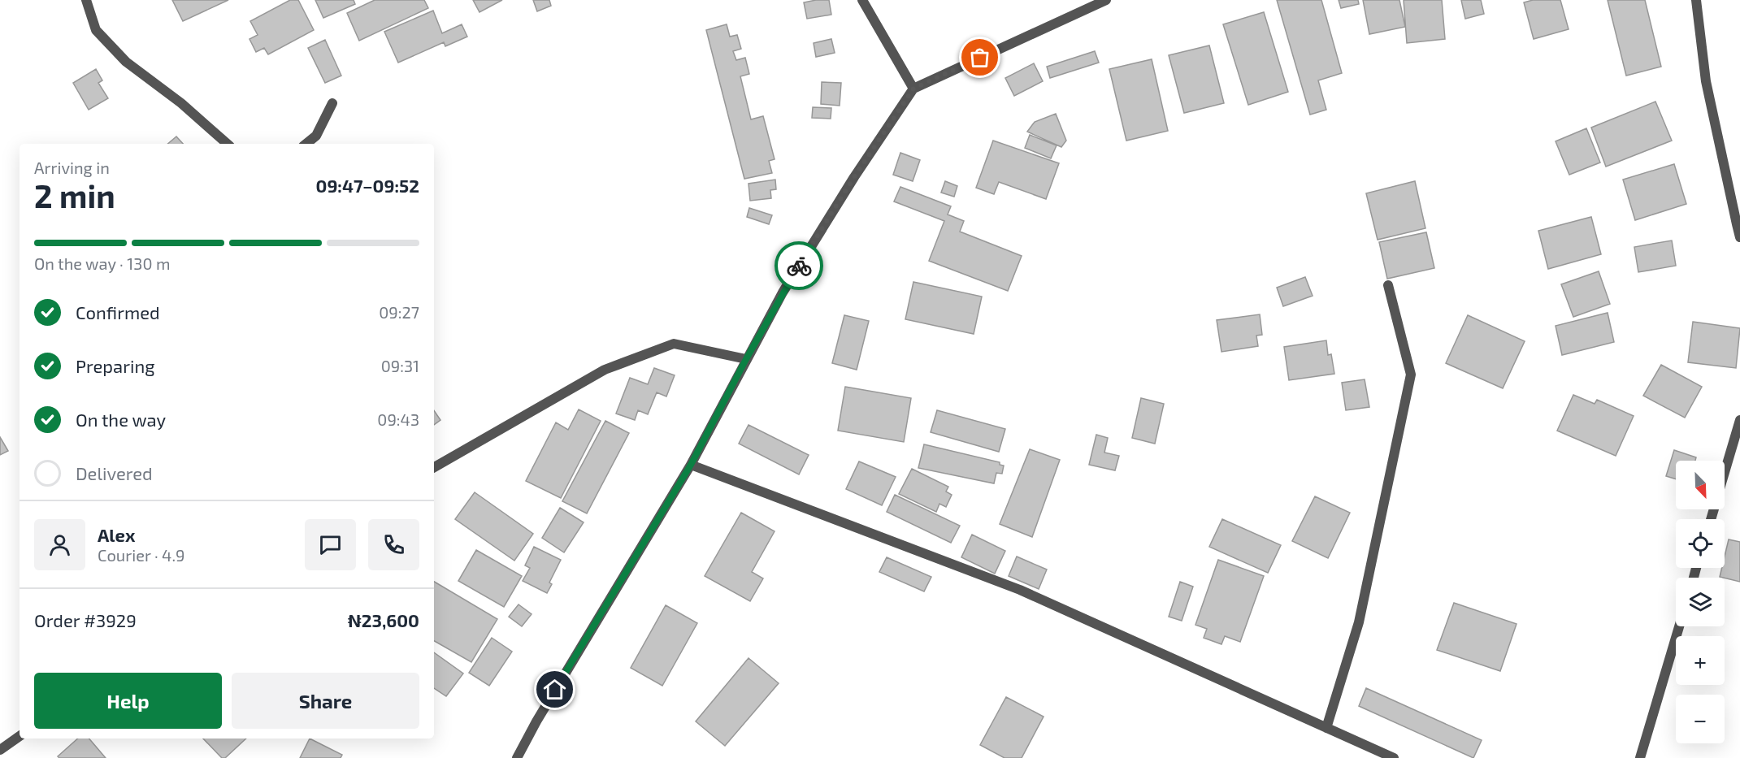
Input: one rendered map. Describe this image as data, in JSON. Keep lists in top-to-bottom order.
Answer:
{
  "north": "bottom right",
  "page": {
    "heading": ["2 min", "Arriving in", "09:47–09:52"],
    "panel": [
      "Alex",
      "Courier · 4.9",
      "Order #3929",
      "₦23,600"
    ],
    "bar": "On the way · 130 m",
    "list": [
      ["Confirmed", "09:27"],
      ["Preparing", "09:31"],
      ["On the way", "09:43"],
      "Delivered"
    ],
    "map_buttons": ["+", "−"],
    "buttons": ["Help", "Share"]
  }
}
